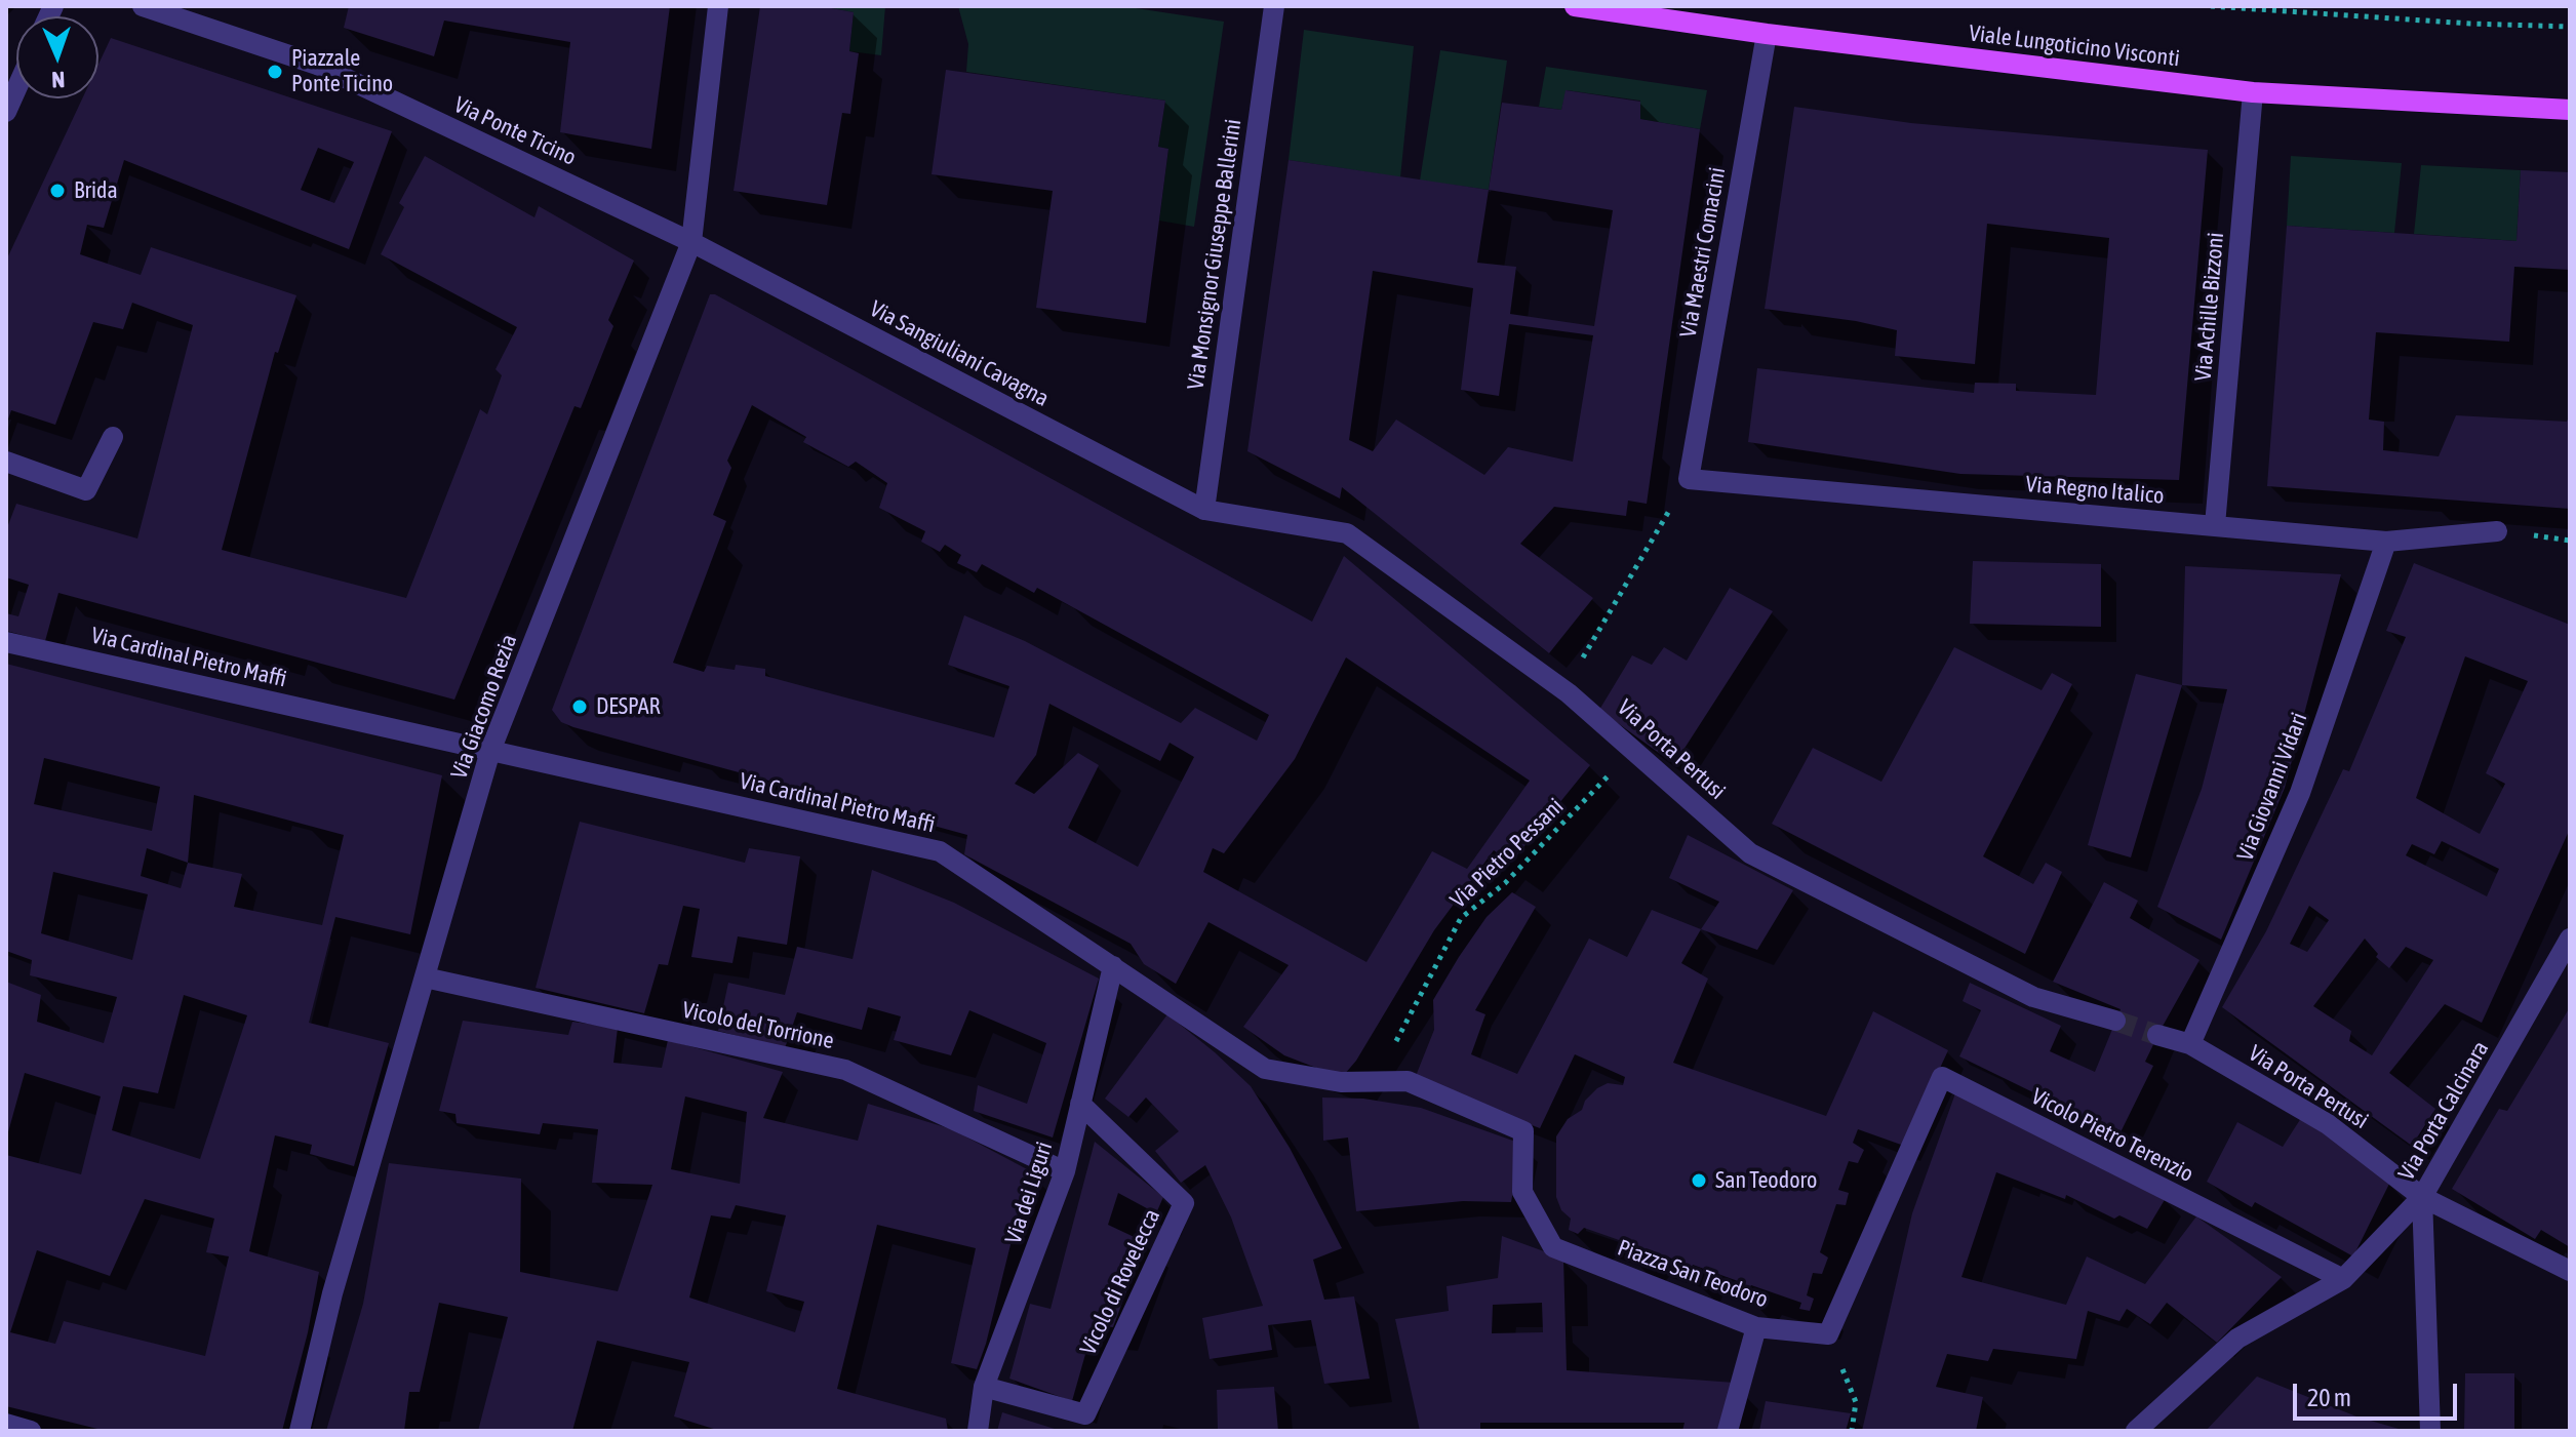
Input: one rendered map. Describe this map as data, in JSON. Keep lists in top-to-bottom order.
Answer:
{
  "streets": {
    "main road": ["Viale Lungoticino Visconti"],
    "street": [
      "Via Ponte Ticino",
      "Via Maestri Comacini",
      "Via Monsignor Giuseppe Ballerini",
      "Via Achille Bizzoni",
      "Via Sangiuliani Cavagna",
      "Via Regno Italico",
      "Via Cardinal Pietro Maffi",
      "Via Giacomo Rezia",
      "Via Porta Pertusi",
      "Via Giovanni Vidari",
      "Vicolo del Torrione",
      "Via Porta Calcinara",
      "Vicolo Pietro Terenzio",
      "Via dei Liguri",
      "Piazza San Teodoro",
      "Vicolo di Rovelecca"
    ],
    "path": ["Via Pietro Pessani"]
  },
  "crossings": [
    ["Viale Lungoticino Visconti", "Via Maestri Comacini"],
    ["Viale Lungoticino Visconti", "Via Achille Bizzoni"],
    ["Via Ponte Ticino", "Via Sangiuliani Cavagna"],
    ["Via Ponte Ticino", "Via Giacomo Rezia"],
    ["Via Maestri Comacini", "Via Regno Italico"],
    ["Via Monsignor Giuseppe Ballerini", "Via Sangiuliani Cavagna"],
    ["Via Monsignor Giuseppe Ballerini", "Via Porta Pertusi"],
    ["Via Achille Bizzoni", "Via Regno Italico"],
    ["Via Sangiuliani Cavagna", "Via Giacomo Rezia"],
    ["Via Sangiuliani Cavagna", "Via Porta Pertusi"],
    ["Via Regno Italico", "Via Giovanni Vidari"],
    ["Via Cardinal Pietro Maffi", "Via Giacomo Rezia"],
    ["Via Cardinal Pietro Maffi", "Via Pietro Pessani"],
    ["Via Cardinal Pietro Maffi", "Via dei Liguri"],
    ["Via Cardinal Pietro Maffi", "Piazza San Teodoro"],
    ["Via Giacomo Rezia", "Vicolo del Torrione"],
    ["Via Porta Pertusi", "Via Giovanni Vidari"],
    ["Via Porta Pertusi", "Via Pietro Pessani"],
    ["Via Porta Pertusi", "Via Porta Calcinara"],
    ["Vicolo del Torrione", "Via dei Liguri"],
    ["Via Porta Calcinara", "Vicolo Pietro Terenzio"],
    ["Vicolo Pietro Terenzio", "Piazza San Teodoro"],
    ["Via dei Liguri", "Vicolo di Rovelecca"]
  ],
  "places": [
    "Piazzale Ponte Ticino",
    "Brida",
    "DESPAR",
    "San Teodoro"
  ],
  "scale_bar": "20 m",
  "north": "bottom"
}
